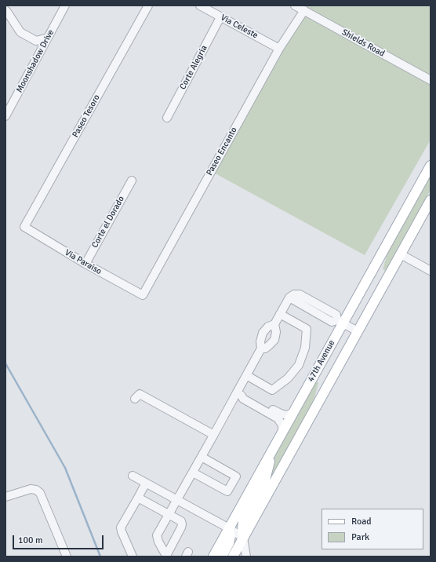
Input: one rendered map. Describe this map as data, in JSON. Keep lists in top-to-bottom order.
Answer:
{
  "streets": {
    "main road": ["47th Avenue"],
    "street": [
      "Via Celeste",
      "Shields Road",
      "Moonshadow Drive",
      "Corte Alegria",
      "Paseo Tesoro",
      "Paseo Encanto",
      "Corte el Dorado",
      "Via Paraiso"
    ]
  },
  "crossings": [
    ["Via Celeste", "Corte Alegria"],
    ["Via Celeste", "Paseo Encanto"],
    ["Shields Road", "Paseo Encanto"],
    ["Paseo Tesoro", "Via Paraiso"],
    ["Paseo Encanto", "Via Paraiso"],
    ["Corte el Dorado", "Via Paraiso"]
  ],
  "legend": ["Road", "Park"],
  "scale_bar": "100 m"
}
